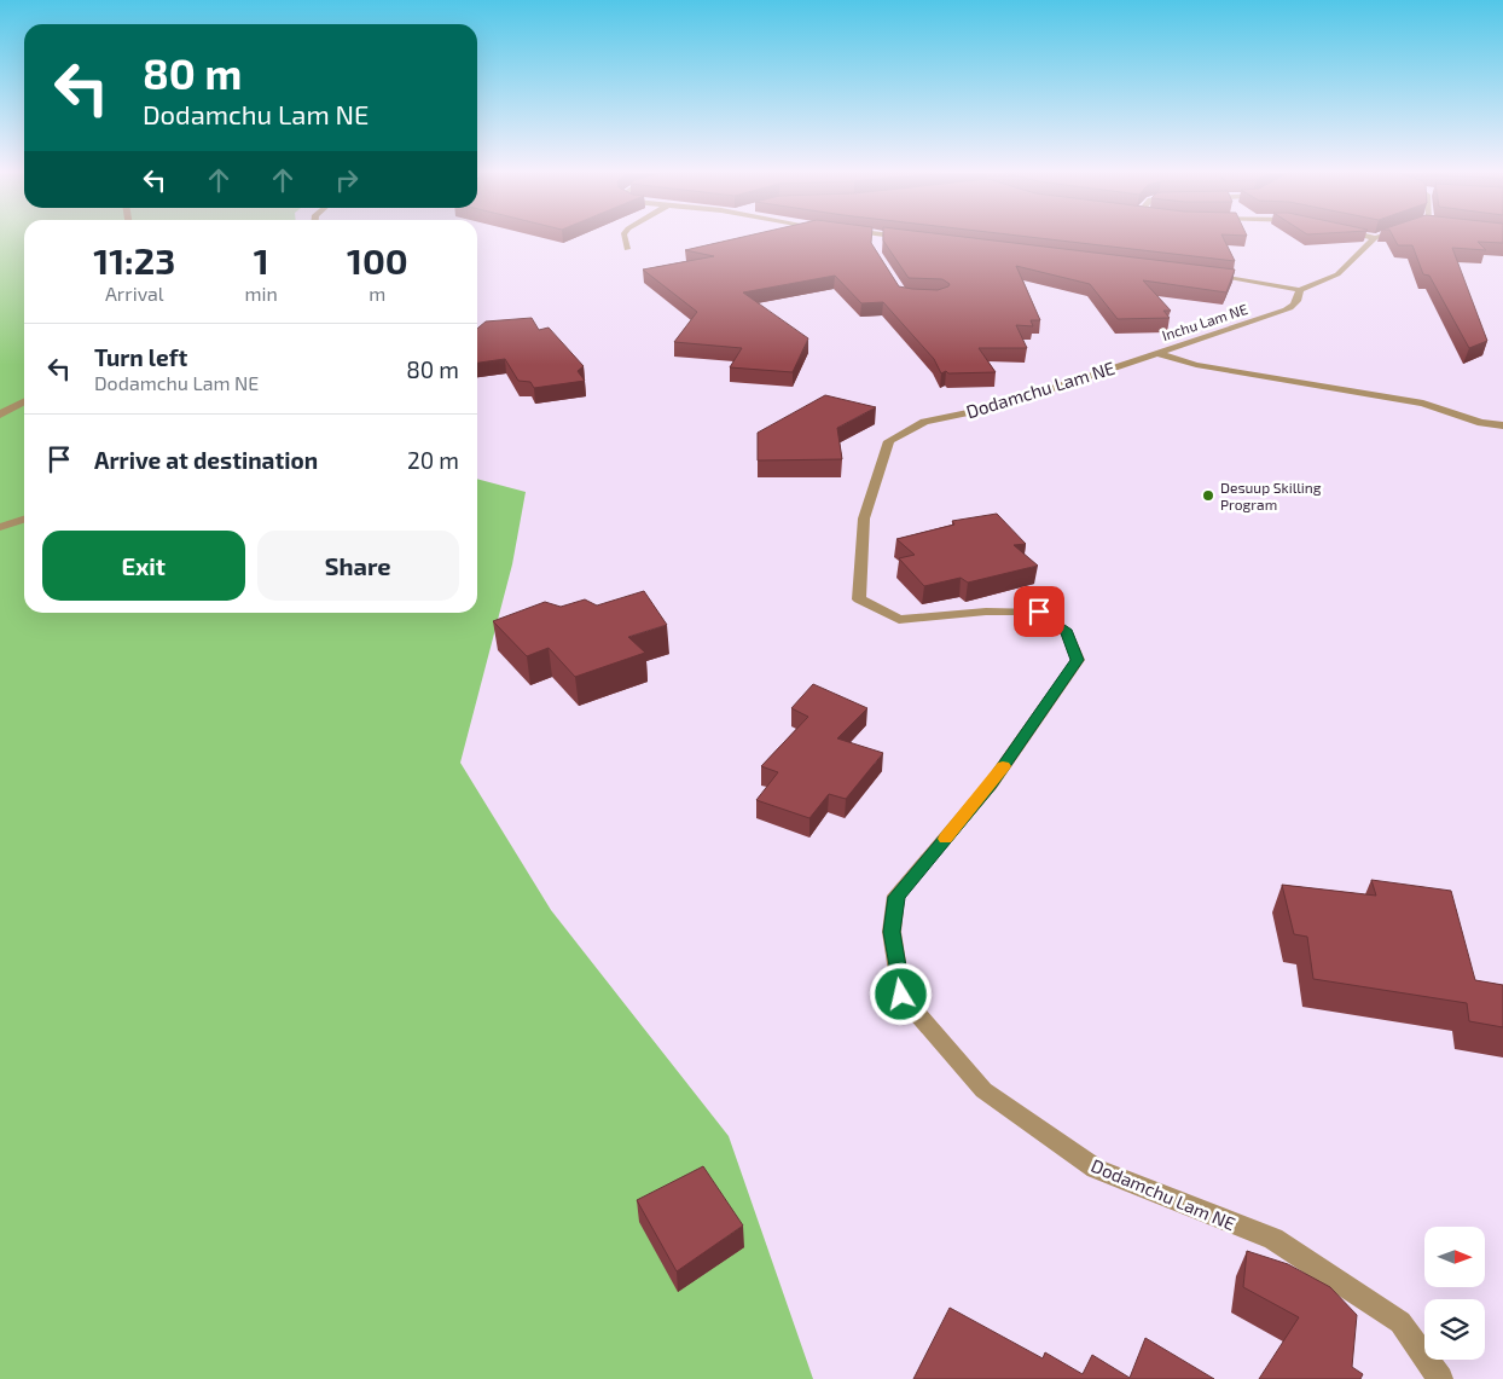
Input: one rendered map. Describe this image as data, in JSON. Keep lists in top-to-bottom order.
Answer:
{
  "streets": {
    "street": ["Inchu Lam NE", "Dodamchu Lam NE"]
  },
  "crossings": [
    ["Inchu Lam NE", "Dodamchu Lam NE"]
  ],
  "places": ["Desuup Skilling Program"],
  "north": "right",
  "page": {
    "turn": ["80 m", "Dodamchu Lam NE"],
    "eta": [
      "11:23",
      "Arrival",
      "1",
      "min",
      "100",
      "m"
    ],
    "list": [
      {
        "name": "Turn left",
        "note": "Dodamchu Lam NE",
        "value": "80 m"
      },
      {
        "name": "Arrive at destination",
        "value": "20 m"
      }
    ],
    "buttons": ["Exit", "Share"]
  }
}
